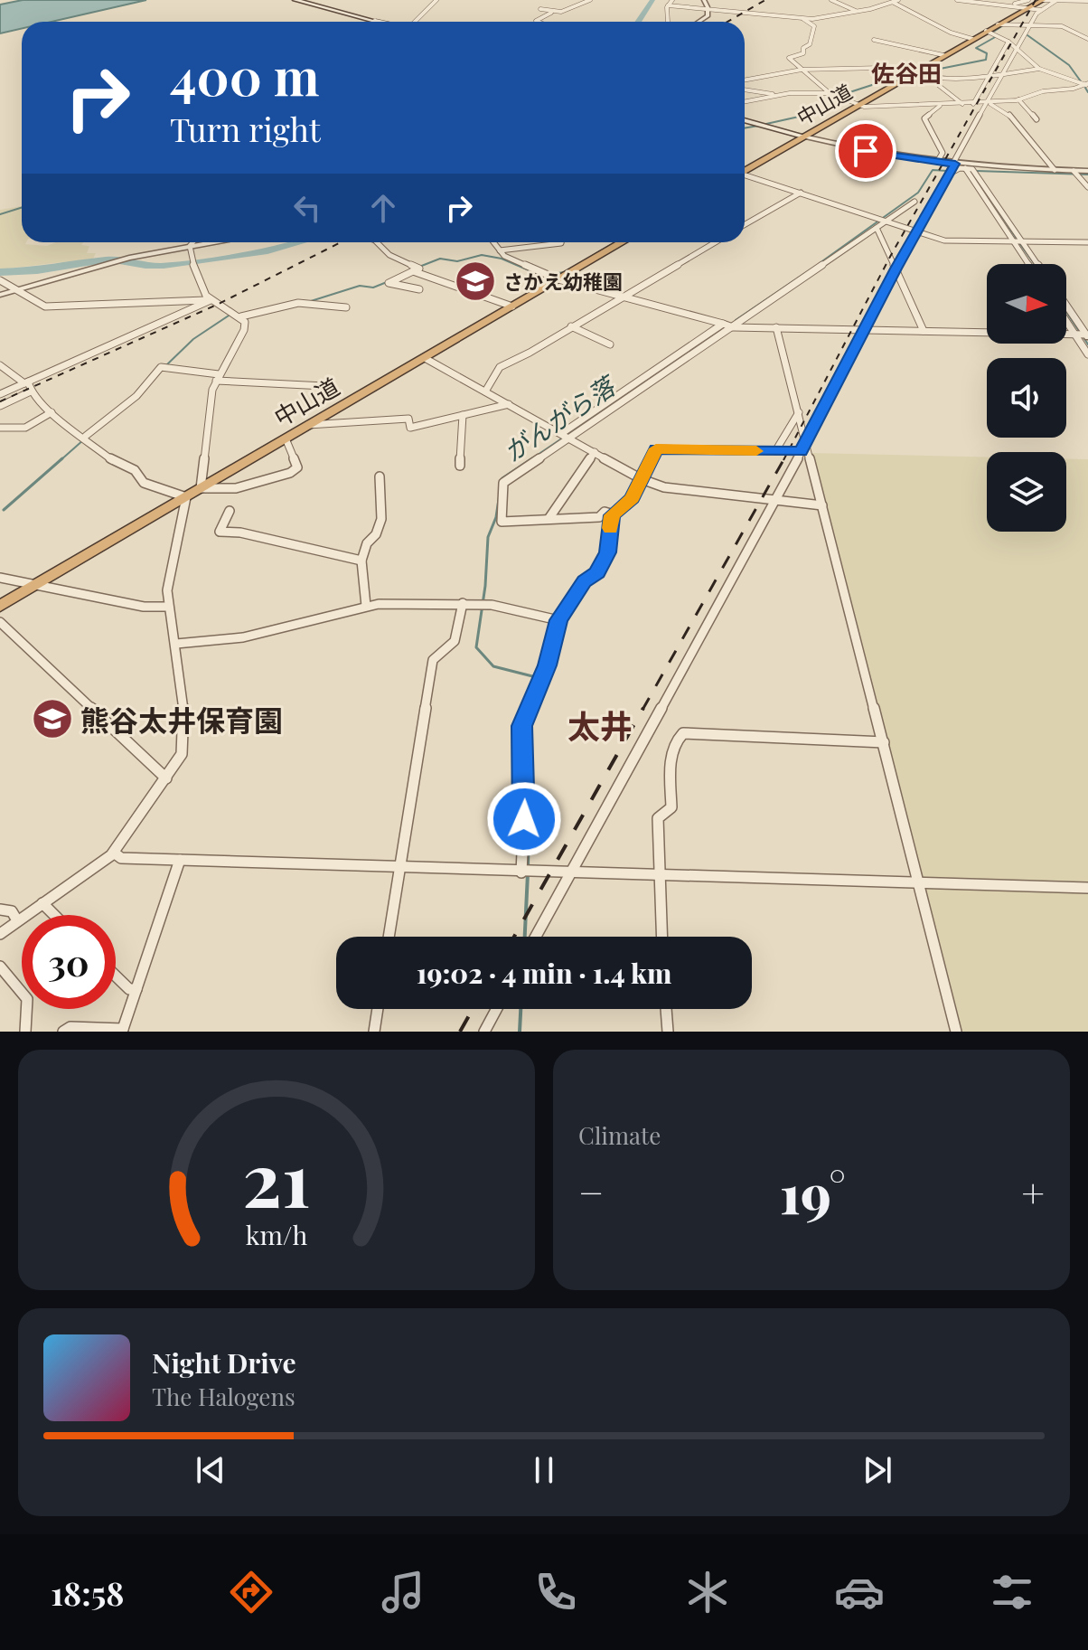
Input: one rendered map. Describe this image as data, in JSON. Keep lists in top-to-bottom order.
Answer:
{
  "streets": {
    "highway": ["中山道"]
  },
  "districts": ["佐谷田", "太井"],
  "water": ["がんがら落"],
  "places": {
    "school or university": ["さかえ幼稚園", "熊谷太井保育園"]
  },
  "north": "right",
  "page": {
    "turn": ["400 m", "Turn right"],
    "limit": "30",
    "trip": "19:02 · 4 min · 1.4 km",
    "tile": "Climate",
    "heat": ["−", "19°", "+"],
    "song": ["Night Drive", "The Halogens"],
    "tabs": "18:58",
    "gauge": ["21", "km/h"]
  }
}
